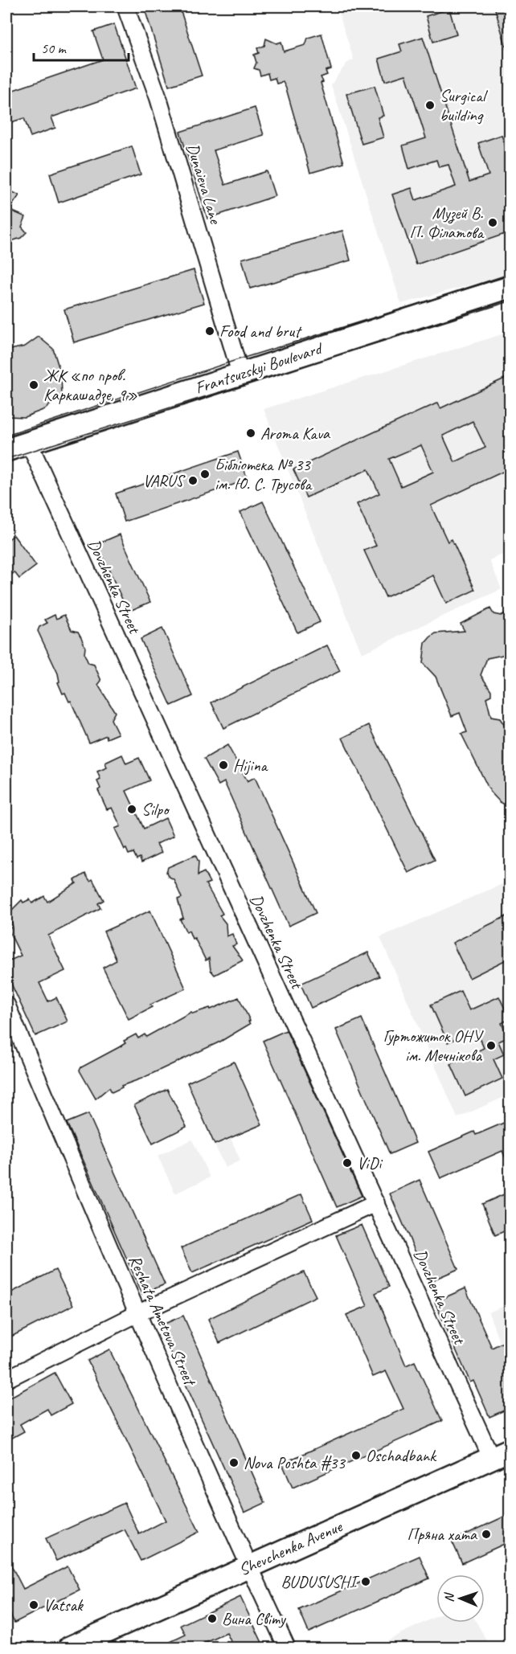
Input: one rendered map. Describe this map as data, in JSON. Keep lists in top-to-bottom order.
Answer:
{
  "streets": {
    "street": [
      "Dunaieva Lane",
      "Frantsuzskyi Boulevard",
      "Dovzhenka Street",
      "Reshata Ametova Street",
      "Shevchenka Avenue"
    ]
  },
  "crossings": [
    ["Dunaieva Lane", "Frantsuzskyi Boulevard"],
    ["Frantsuzskyi Boulevard", "Dovzhenka Street"],
    ["Dovzhenka Street", "Shevchenka Avenue"],
    ["Reshata Ametova Street", "Shevchenka Avenue"]
  ],
  "places": [
    "Surgical building",
    "Музей В. П. Філатова",
    "Food and brut",
    "ЖК «по пров. Каркашадзе, 9»",
    "Aroma Kava",
    "Бібліотека № 33 ім. Ю. С. Трусова",
    "VARUS",
    "Hijina",
    "Silpo",
    "Гуртожиток ОНУ ім. Мечнікова",
    "ViDi",
    "Oschadbank",
    "Nova Poshta #33",
    "Пряна хата",
    "BUDUSUSHI",
    "Vatsak",
    "Вина Світу"
  ],
  "scale_bar": "50 m",
  "north": "left"
}
